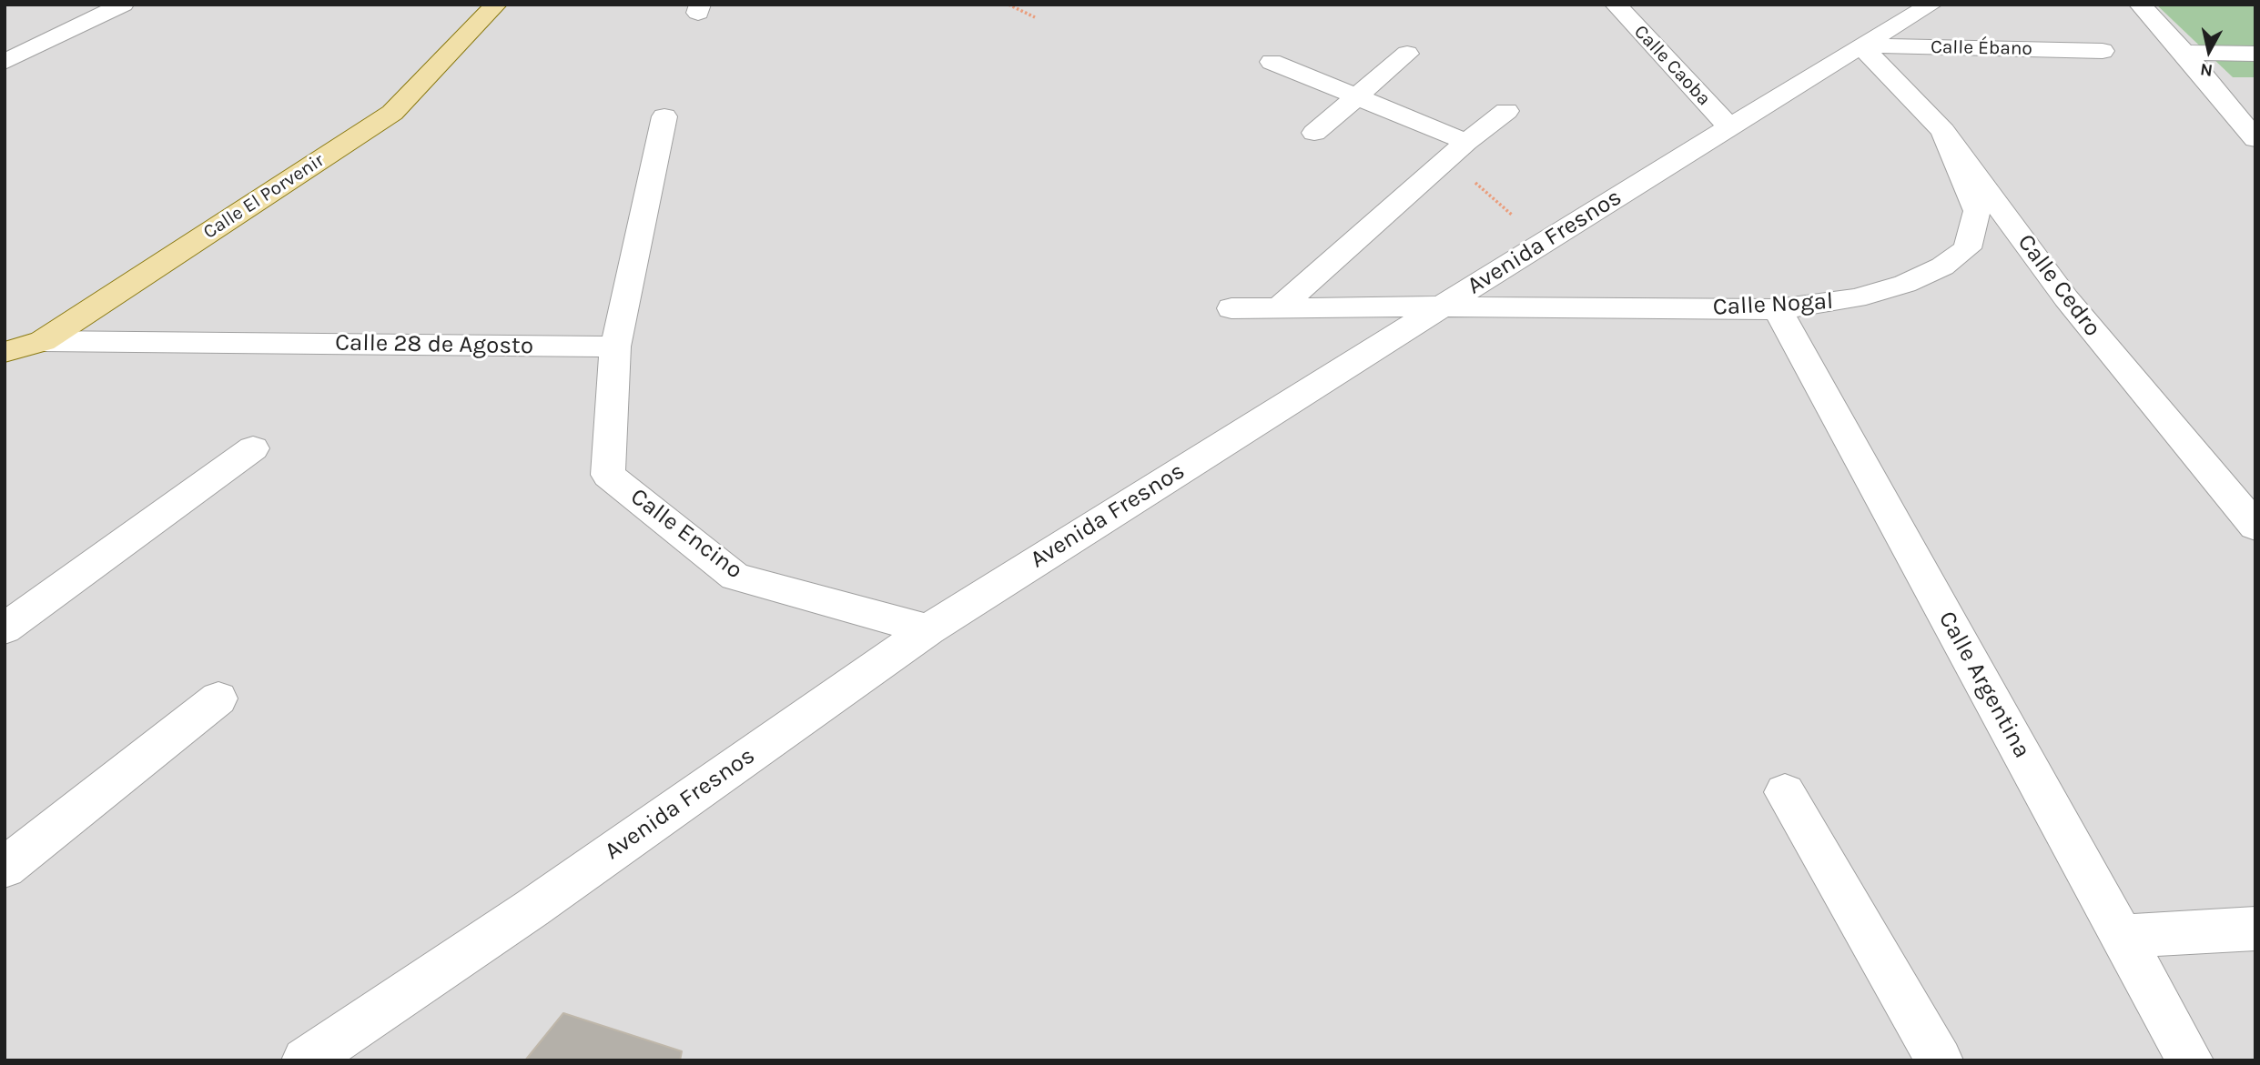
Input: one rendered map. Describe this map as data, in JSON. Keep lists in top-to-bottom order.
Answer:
{
  "streets": {
    "main road": ["Calle El Porvenir"],
    "street": [
      "Calle Ébano",
      "Calle Caoba",
      "Avenida Fresnos",
      "Calle Cedro",
      "Calle Nogal",
      "Calle 28 de Agosto",
      "Calle Encino",
      "Calle Argentina"
    ]
  },
  "crossings": [
    ["Calle Ébano", "Avenida Fresnos"],
    ["Calle Ébano", "Calle Cedro"],
    ["Calle Caoba", "Avenida Fresnos"],
    ["Calle El Porvenir", "Calle 28 de Agosto"],
    ["Avenida Fresnos", "Calle Cedro"],
    ["Avenida Fresnos", "Calle Nogal"],
    ["Avenida Fresnos", "Calle Encino"],
    ["Calle Cedro", "Calle Nogal"],
    ["Calle Nogal", "Calle Argentina"],
    ["Calle 28 de Agosto", "Calle Encino"]
  ],
  "north": "bottom"
}
